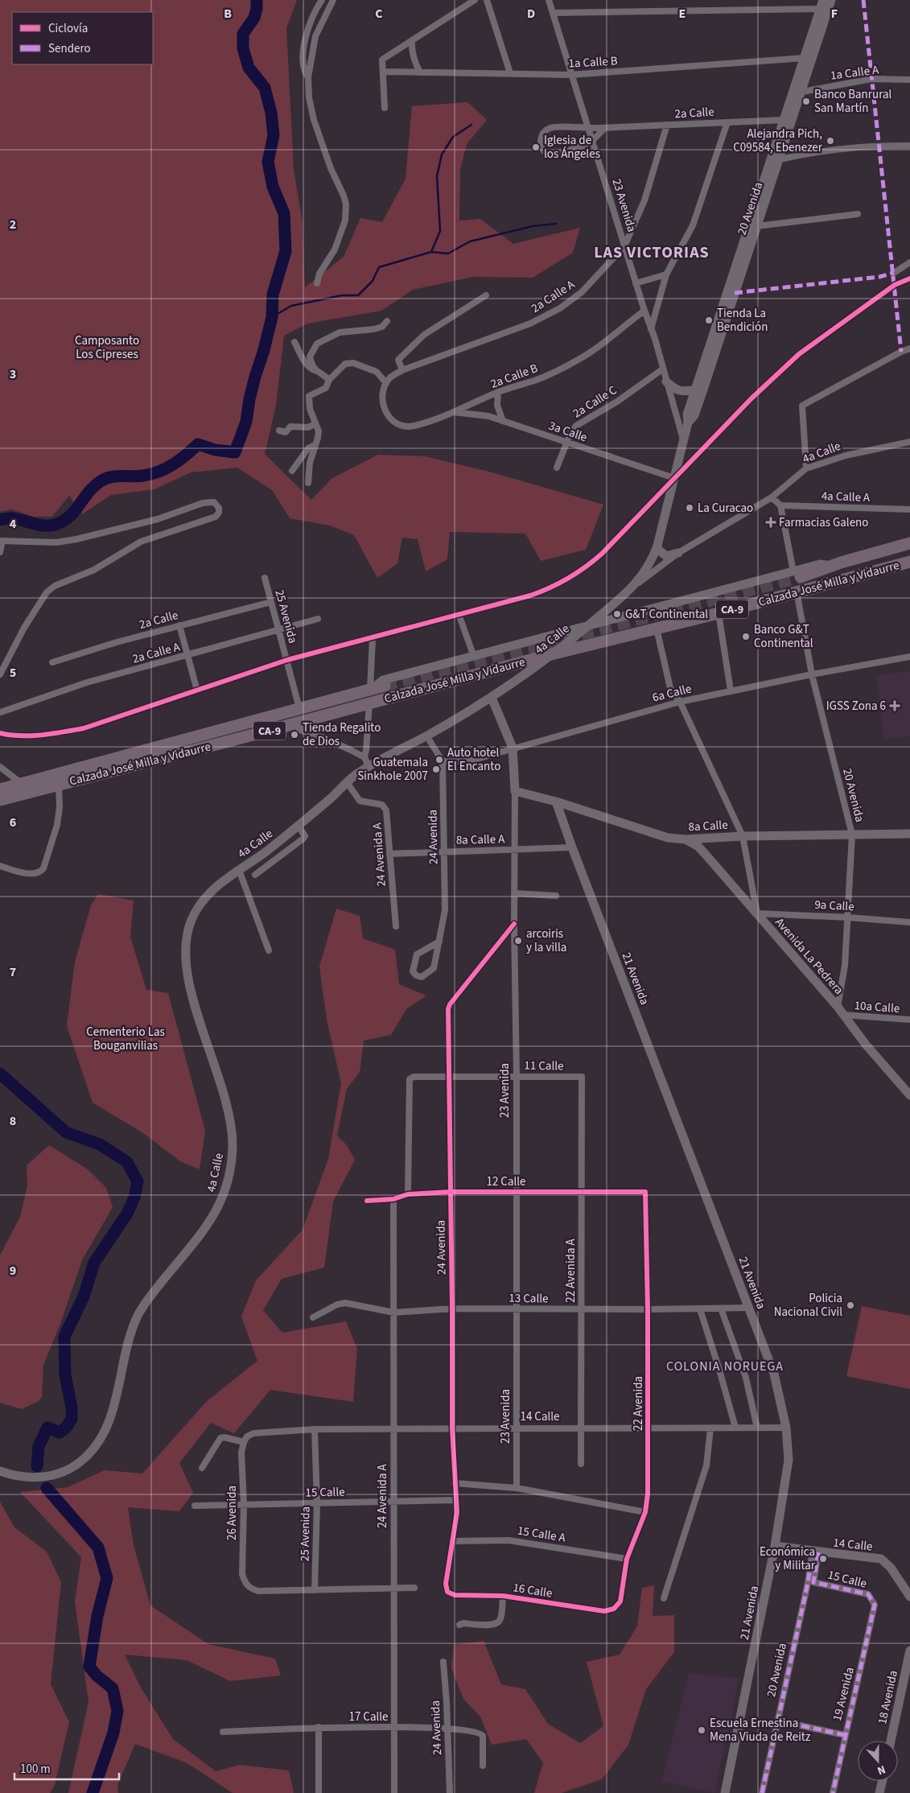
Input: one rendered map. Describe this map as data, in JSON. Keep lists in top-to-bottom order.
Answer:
{
  "streets": {
    "highway": ["Calzada José Milla y Vidaurre", "CA-9"],
    "street": [
      "1a Calle B",
      "1a Calle A",
      "2a Calle",
      "23 Avenida",
      "20 Avenida",
      "2a Calle A",
      "2a Calle B",
      "2a Calle C",
      "3a Calle",
      "4a Calle",
      "4a Calle A",
      "25 Avenida",
      "6a Calle",
      "8a Calle",
      "24 Avenida",
      "8a Calle A",
      "24 Avenida A",
      "9a Calle",
      "Avenida La Pedrera",
      "21 Avenida",
      "10a Calle",
      "11 Calle",
      "12 Calle",
      "22 Avenida A",
      "13 Calle",
      "22 Avenida",
      "14 Calle",
      "15 Calle",
      "26 Avenida",
      "15 Calle A",
      "16 Calle",
      "19 Avenida",
      "18 Avenida",
      "17 Calle"
    ]
  },
  "crossings": [
    ["1a Calle B", "23 Avenida"],
    ["1a Calle B", "20 Avenida"],
    ["1a Calle A", "20 Avenida"],
    ["2a Calle", "23 Avenida"],
    ["2a Calle", "20 Avenida"],
    ["2a Calle", "2a Calle A"],
    ["2a Calle", "25 Avenida"],
    ["23 Avenida", "20 Avenida"],
    ["23 Avenida", "2a Calle A"],
    ["23 Avenida", "2a Calle B"],
    ["23 Avenida", "2a Calle C"],
    ["23 Avenida", "4a Calle"],
    ["23 Avenida", "6a Calle"],
    ["23 Avenida", "8a Calle"],
    ["23 Avenida", "24 Avenida"],
    ["23 Avenida", "8a Calle A"],
    ["23 Avenida", "11 Calle"],
    ["23 Avenida", "12 Calle"],
    ["23 Avenida", "13 Calle"],
    ["23 Avenida", "14 Calle"],
    ["20 Avenida", "3a Calle"],
    ["20 Avenida", "4a Calle"],
    ["20 Avenida", "Calzada José Milla y Vidaurre"],
    ["20 Avenida", "6a Calle"],
    ["20 Avenida", "8a Calle"],
    ["20 Avenida", "9a Calle"],
    ["20 Avenida", "Avenida La Pedrera"],
    ["20 Avenida", "14 Calle"],
    ["20 Avenida", "15 Calle"],
    ["2a Calle A", "2a Calle B"],
    ["2a Calle A", "25 Avenida"],
    ["2a Calle B", "3a Calle"],
    ["2a Calle C", "3a Calle"],
    ["4a Calle", "Calzada José Milla y Vidaurre"],
    ["4a Calle", "24 Avenida A"],
    ["Calzada José Milla y Vidaurre", "25 Avenida"],
    ["25 Avenida", "14 Calle"],
    ["25 Avenida", "15 Calle"],
    ["25 Avenida", "26 Avenida"],
    ["6a Calle", "24 Avenida"],
    ["8a Calle", "Avenida La Pedrera"],
    ["8a Calle", "21 Avenida"],
    ["24 Avenida", "8a Calle A"],
    ["24 Avenida", "11 Calle"],
    ["24 Avenida", "12 Calle"],
    ["24 Avenida", "13 Calle"],
    ["24 Avenida", "14 Calle"],
    ["24 Avenida", "15 Calle"],
    ["24 Avenida", "15 Calle A"],
    ["24 Avenida", "16 Calle"],
    ["24 Avenida", "17 Calle"],
    ["8a Calle A", "24 Avenida A"],
    ["8a Calle A", "21 Avenida"],
    ["24 Avenida A", "12 Calle"],
    ["24 Avenida A", "13 Calle"],
    ["24 Avenida A", "14 Calle"],
    ["24 Avenida A", "15 Calle"],
    ["24 Avenida A", "17 Calle"],
    ["9a Calle", "Avenida La Pedrera"],
    ["Avenida La Pedrera", "10a Calle"],
    ["21 Avenida", "13 Calle"],
    ["21 Avenida", "14 Calle"],
    ["11 Calle", "12 Calle"],
    ["11 Calle", "22 Avenida A"],
    ["12 Calle", "22 Avenida A"],
    ["12 Calle", "22 Avenida"],
    ["22 Avenida A", "13 Calle"],
    ["22 Avenida A", "14 Calle"],
    ["13 Calle", "22 Avenida"],
    ["22 Avenida", "14 Calle"],
    ["22 Avenida", "15 Calle A"],
    ["22 Avenida", "16 Calle"],
    ["14 Calle", "15 Calle"],
    ["14 Calle", "26 Avenida"],
    ["15 Calle", "26 Avenida"],
    ["15 Calle", "19 Avenida"]
  ],
  "districts": ["LAS VICTORIAS", "COLONIA NORUEGA"],
  "parks": ["Camposanto Los Cipreses", "Cementerio Las Bouganvilias"],
  "places": {
    "other": [
      "Banco Banrural San Martín",
      "Alejandra Pich, C09584, Ebenezer",
      "Iglesia de los Ángeles",
      "Tienda La Bendición",
      "La Curacao",
      "G&T Continental",
      "Banco G&T Continental",
      "Tienda Regalito de Dios",
      "Auto hotel El Encanto",
      "Guatemala Sinkhole 2007",
      "arcoiris y la villa",
      "Policia Nacional Civil",
      "Económica y Militar",
      "Escuela Ernestina Mena Viuda de Reitz"
    ],
    "health": ["Farmacias Galeno", "IGSS Zona 6"]
  },
  "legend": ["Ciclovía", "Sendero"],
  "scale_bar": "100 m",
  "north": "bottom",
  "grid": {
    "columns": [
      "B",
      "C",
      "D",
      "E",
      "F"
    ],
    "rows": [
      "2",
      "3",
      "4",
      "5",
      "6",
      "7",
      "8",
      "9"
    ]
  }
}
